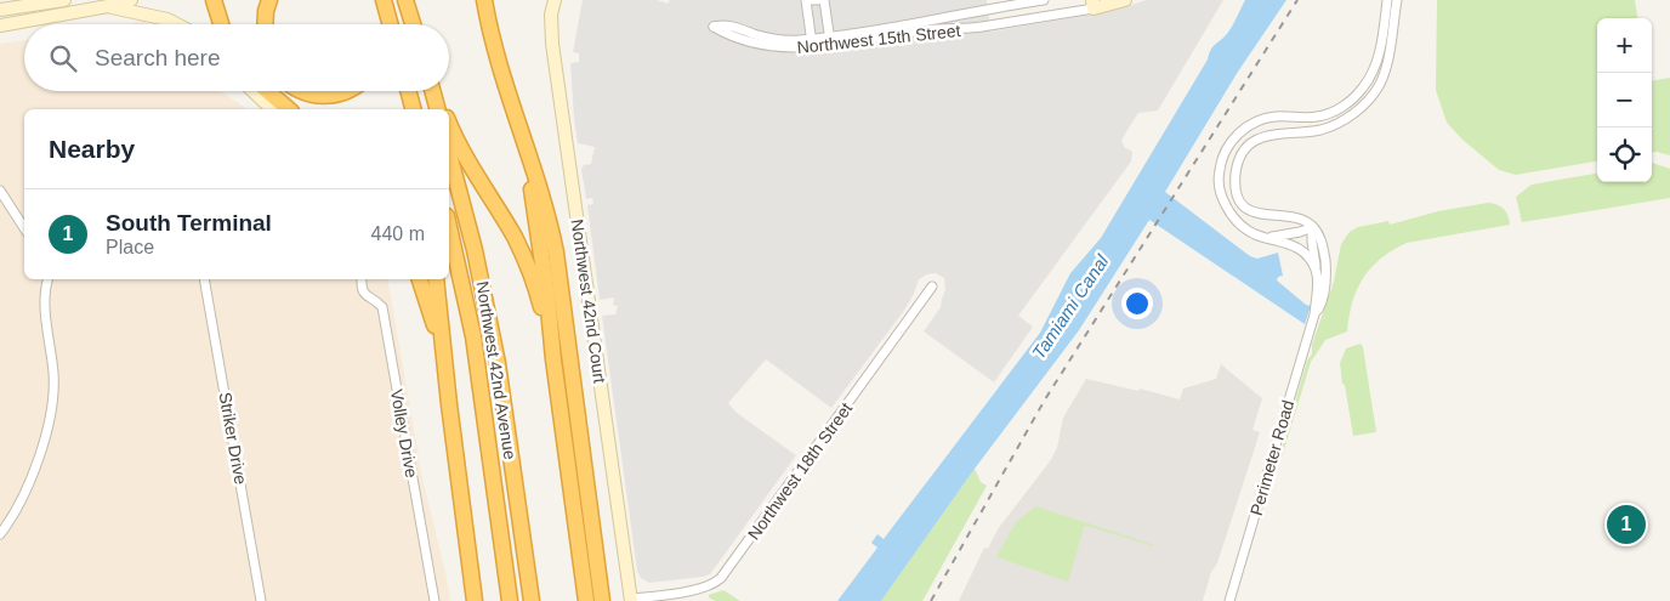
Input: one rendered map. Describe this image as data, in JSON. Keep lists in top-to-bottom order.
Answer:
{
  "streets": {
    "highway": ["Northwest 42nd Avenue"],
    "street": [
      "Northwest 15th Street",
      "Northwest 42nd Court",
      "Volley Drive",
      "Striker Drive",
      "Perimeter Road",
      "Northwest 18th Street"
    ]
  },
  "crossings": [
    ["Northwest 42nd Court", "Northwest 18th Street"]
  ],
  "water": ["Tamiami Canal"],
  "page": {
    "map_buttons": ["+", "−"],
    "search": "Search here",
    "heading": "Nearby",
    "list": [
      {
        "mark": "1",
        "name": "South Terminal",
        "note": "Place",
        "value": "440 m"
      }
    ],
    "pins": "1"
  }
}
